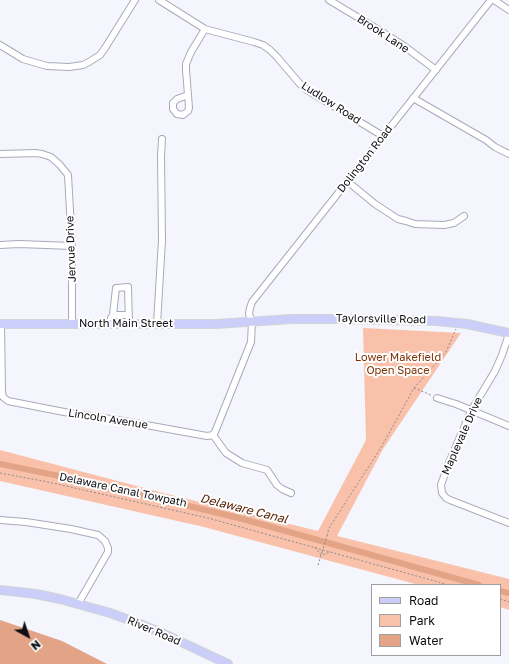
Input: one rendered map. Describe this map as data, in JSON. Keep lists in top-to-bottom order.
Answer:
{
  "streets": {
    "main road": ["Taylorsville Road", "North Main Street", "River Road"],
    "street": [
      "Brook Lane",
      "Ludlow Road",
      "Dolington Road",
      "Jervue Drive",
      "Lincoln Avenue",
      "Maplevale Drive"
    ],
    "path": ["Delaware Canal Towpath"]
  },
  "crossings": [
    ["Brook Lane", "Dolington Road"],
    ["Ludlow Road", "Dolington Road"],
    ["Dolington Road", "Taylorsville Road"],
    ["Dolington Road", "North Main Street"],
    ["Dolington Road", "Lincoln Avenue"],
    ["Jervue Drive", "North Main Street"],
    ["Taylorsville Road", "North Main Street"],
    ["Taylorsville Road", "Maplevale Drive"],
    ["North Main Street", "Lincoln Avenue"]
  ],
  "water": ["Delaware Canal"],
  "parks": ["Lower Makefield Open Space"],
  "legend": ["Road", "Park", "Water"],
  "north": "bottom right"
}
